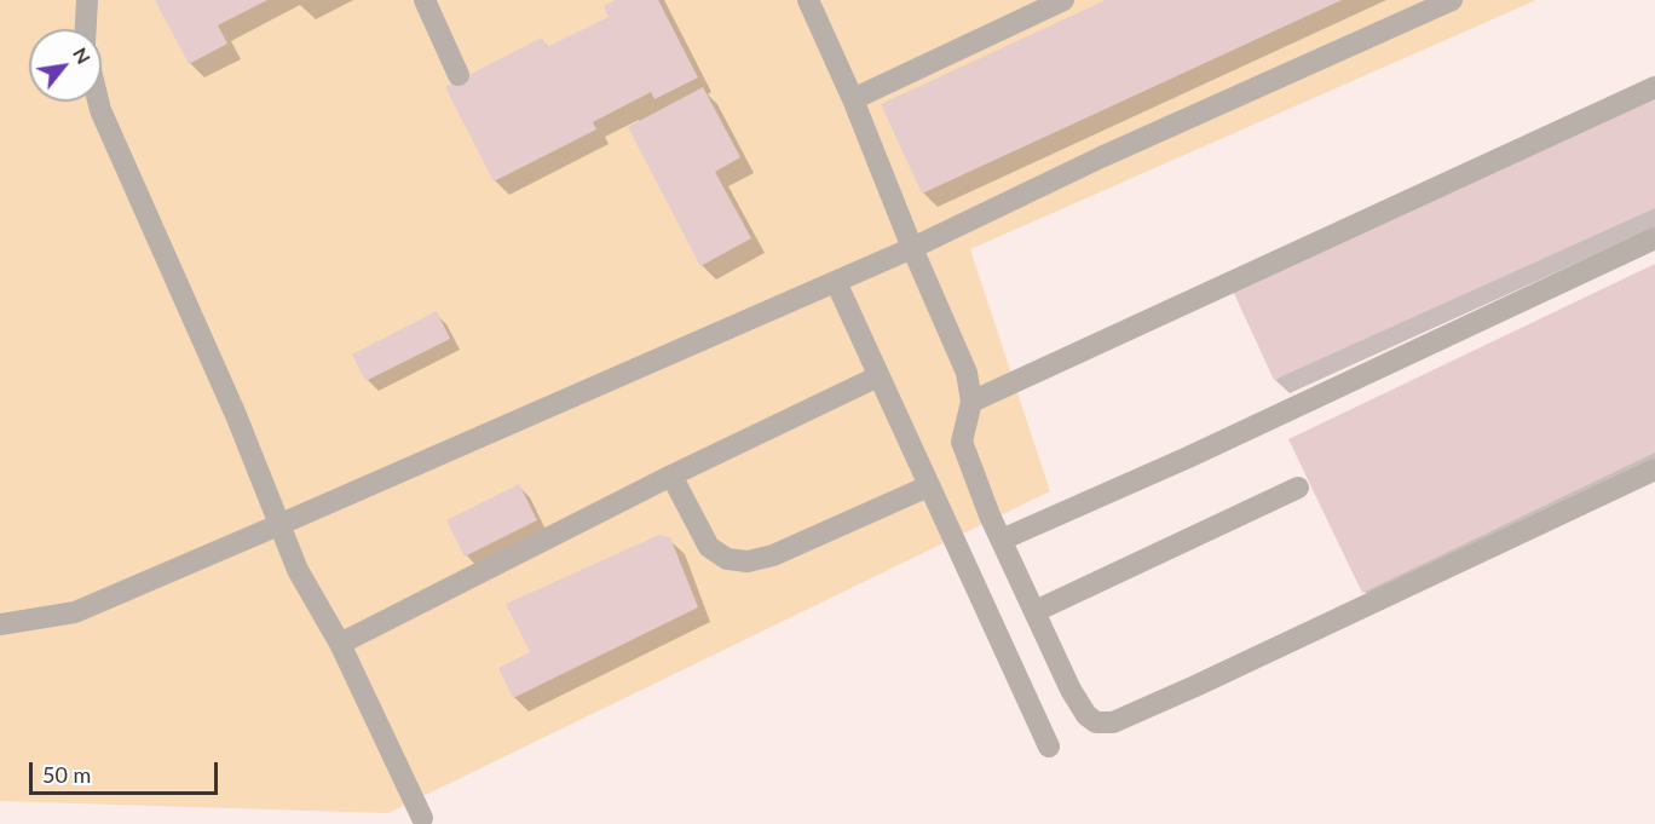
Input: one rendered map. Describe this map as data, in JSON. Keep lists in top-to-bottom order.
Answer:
{
  "scale_bar": "50 m",
  "north": "top right"
}
